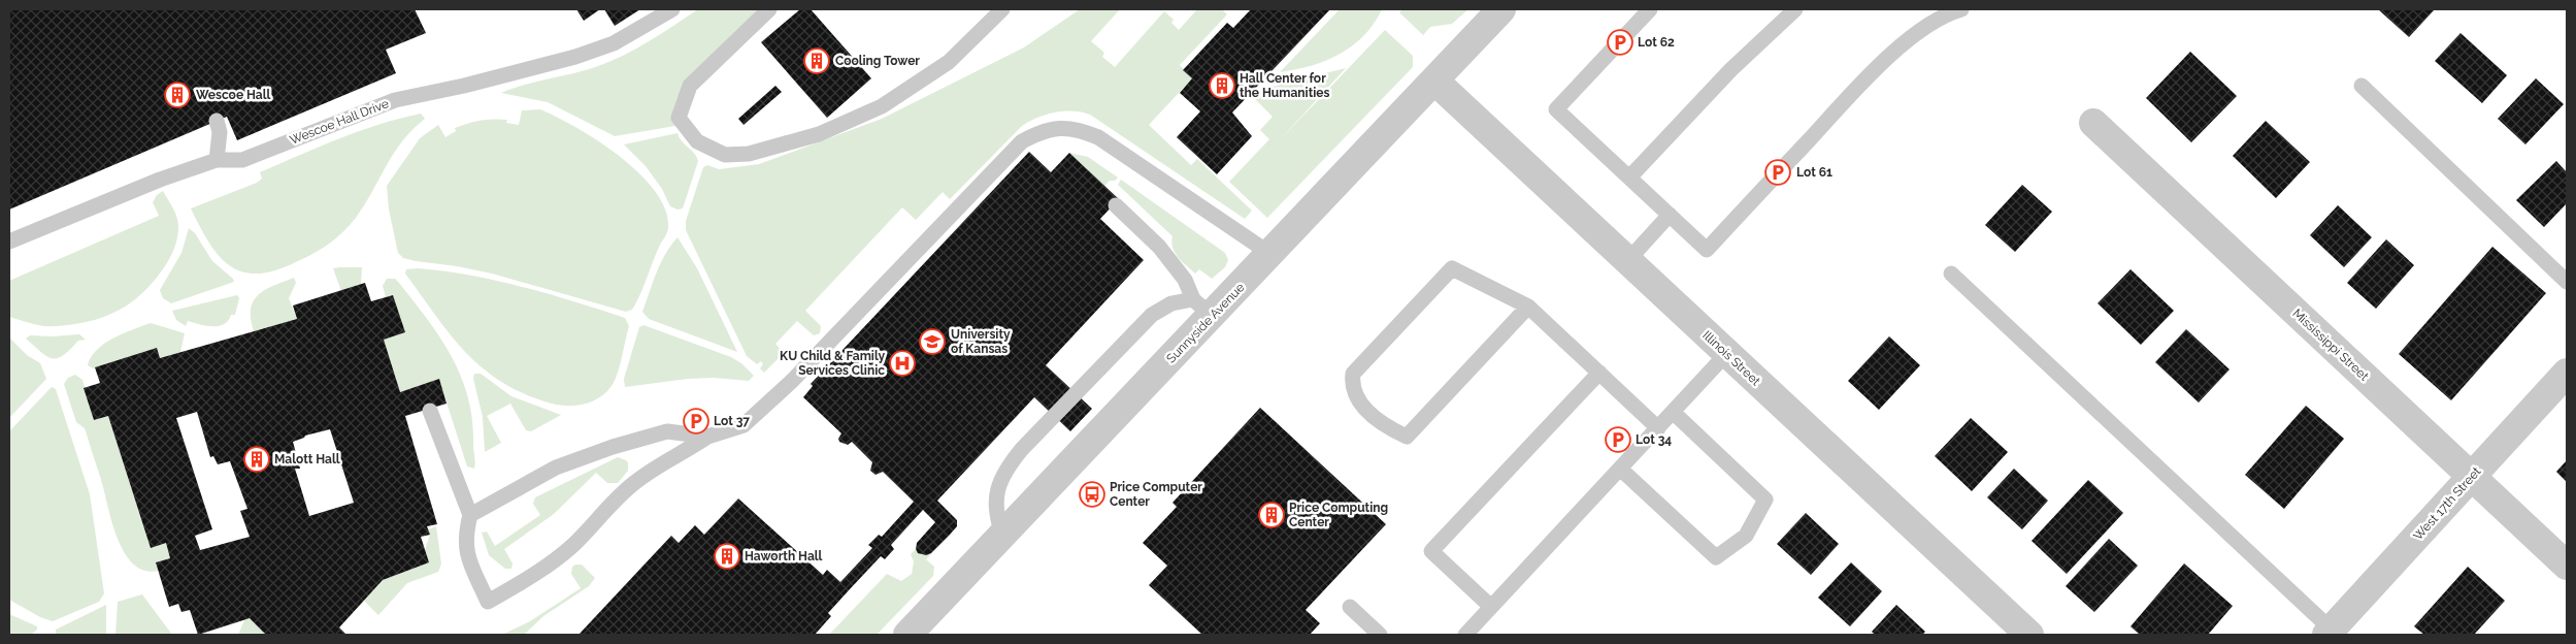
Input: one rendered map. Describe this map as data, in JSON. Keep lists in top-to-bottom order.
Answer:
{
  "streets": {
    "street": [
      "Sunnyside Avenue",
      "Mississippi Street",
      "Illinois Street",
      "West 17th Street"
    ],
    "lane": ["Wescoe Hall Drive"]
  },
  "crossings": [
    ["Sunnyside Avenue", "Illinois Street"],
    ["Mississippi Street", "West 17th Street"]
  ],
  "places": {
    "parking": [
      "Lot 62",
      "Lot 61",
      "Lot 37",
      "Lot 34"
    ],
    "building": [
      "Cooling Tower",
      "Hall Center for the Humanities",
      "Wescoe Hall",
      "Malott Hall",
      "Price Computing Center",
      "Haworth Hall"
    ],
    "school or university": ["University of Kansas"],
    "hospital": ["KU Child & Family Services Clinic"],
    "bus stop": ["Price Computer Center"]
  }
}
